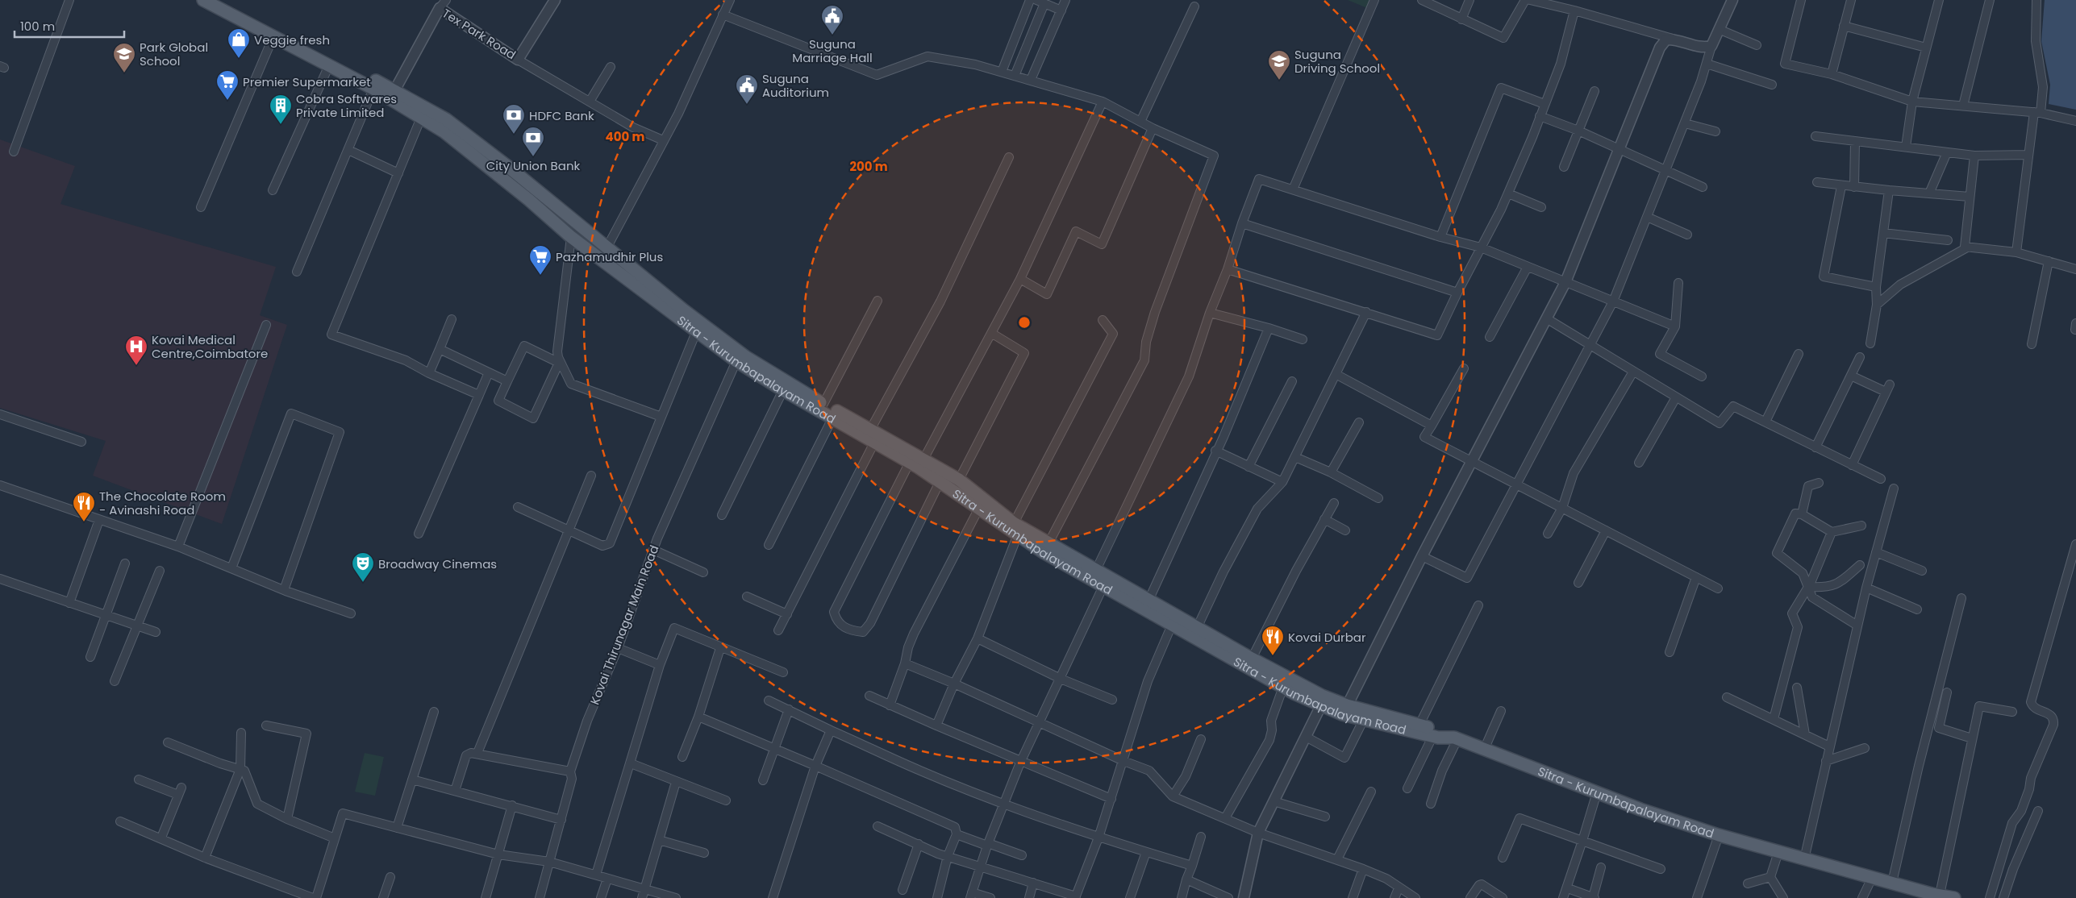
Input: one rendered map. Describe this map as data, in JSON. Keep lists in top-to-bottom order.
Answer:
{
  "streets": {
    "main road": ["Sitra - Kurumbapalayam Road"],
    "street": ["Tex Park Road", "Kovai Thirunagar Main Road"]
  },
  "crossings": [
    ["Tex Park Road", "Sitra - Kurumbapalayam Road"],
    ["Sitra - Kurumbapalayam Road", "Kovai Thirunagar Main Road"]
  ],
  "places": {
    "public building": ["Suguna Marriage Hall", "Suguna Auditorium"],
    "shop": ["Veggie fresh"],
    "school or university": ["Park Global School", "Suguna Driving School"],
    "supermarket": ["Premier Supermarket", "Pazhamudhir Plus"],
    "building": ["Cobra Softwares Private Limited"],
    "bank": ["HDFC Bank", "City Union Bank"],
    "hospital": ["Kovai Medical Centre,Coimbatore"],
    "restaurant": ["The Chocolate Room - Avinashi Road", "Kovai Durbar"],
    "theatre": ["Broadway Cinemas"]
  },
  "scale_bar": "100 m",
  "rings": ["400 m", "200 m"]
}
